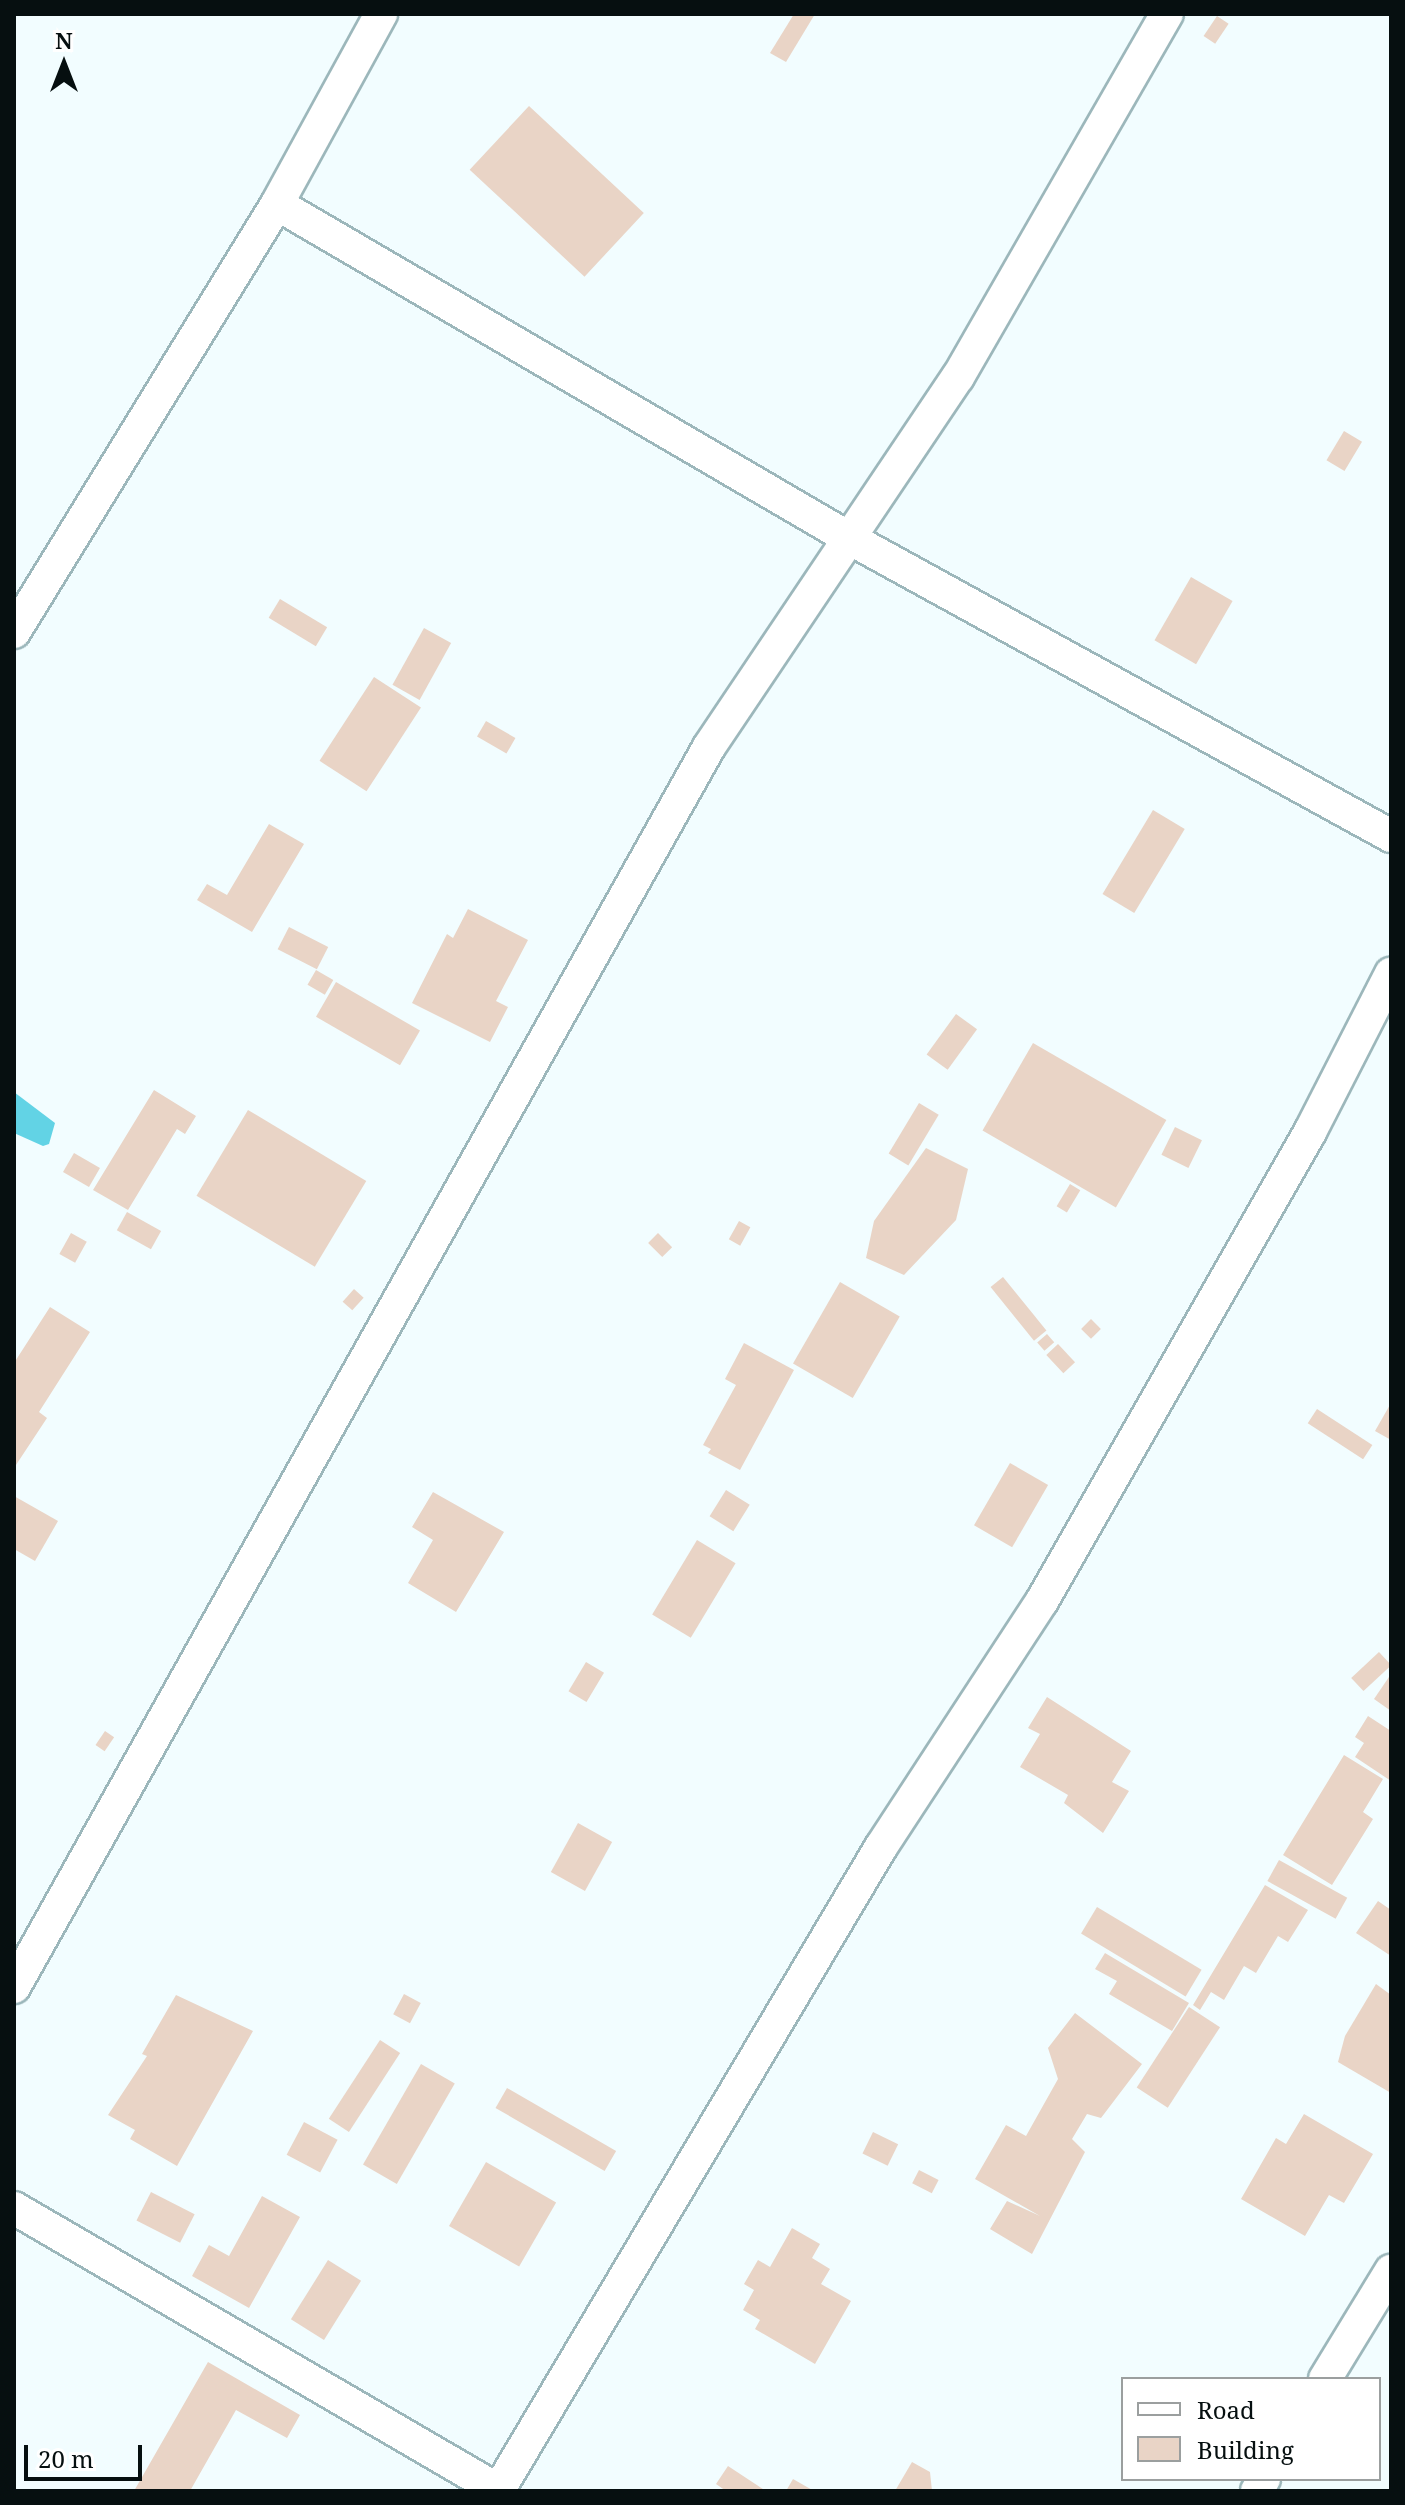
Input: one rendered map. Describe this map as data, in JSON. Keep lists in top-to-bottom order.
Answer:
{
  "legend": ["Road", "Building"],
  "scale_bar": "20 m",
  "north": "top"
}
